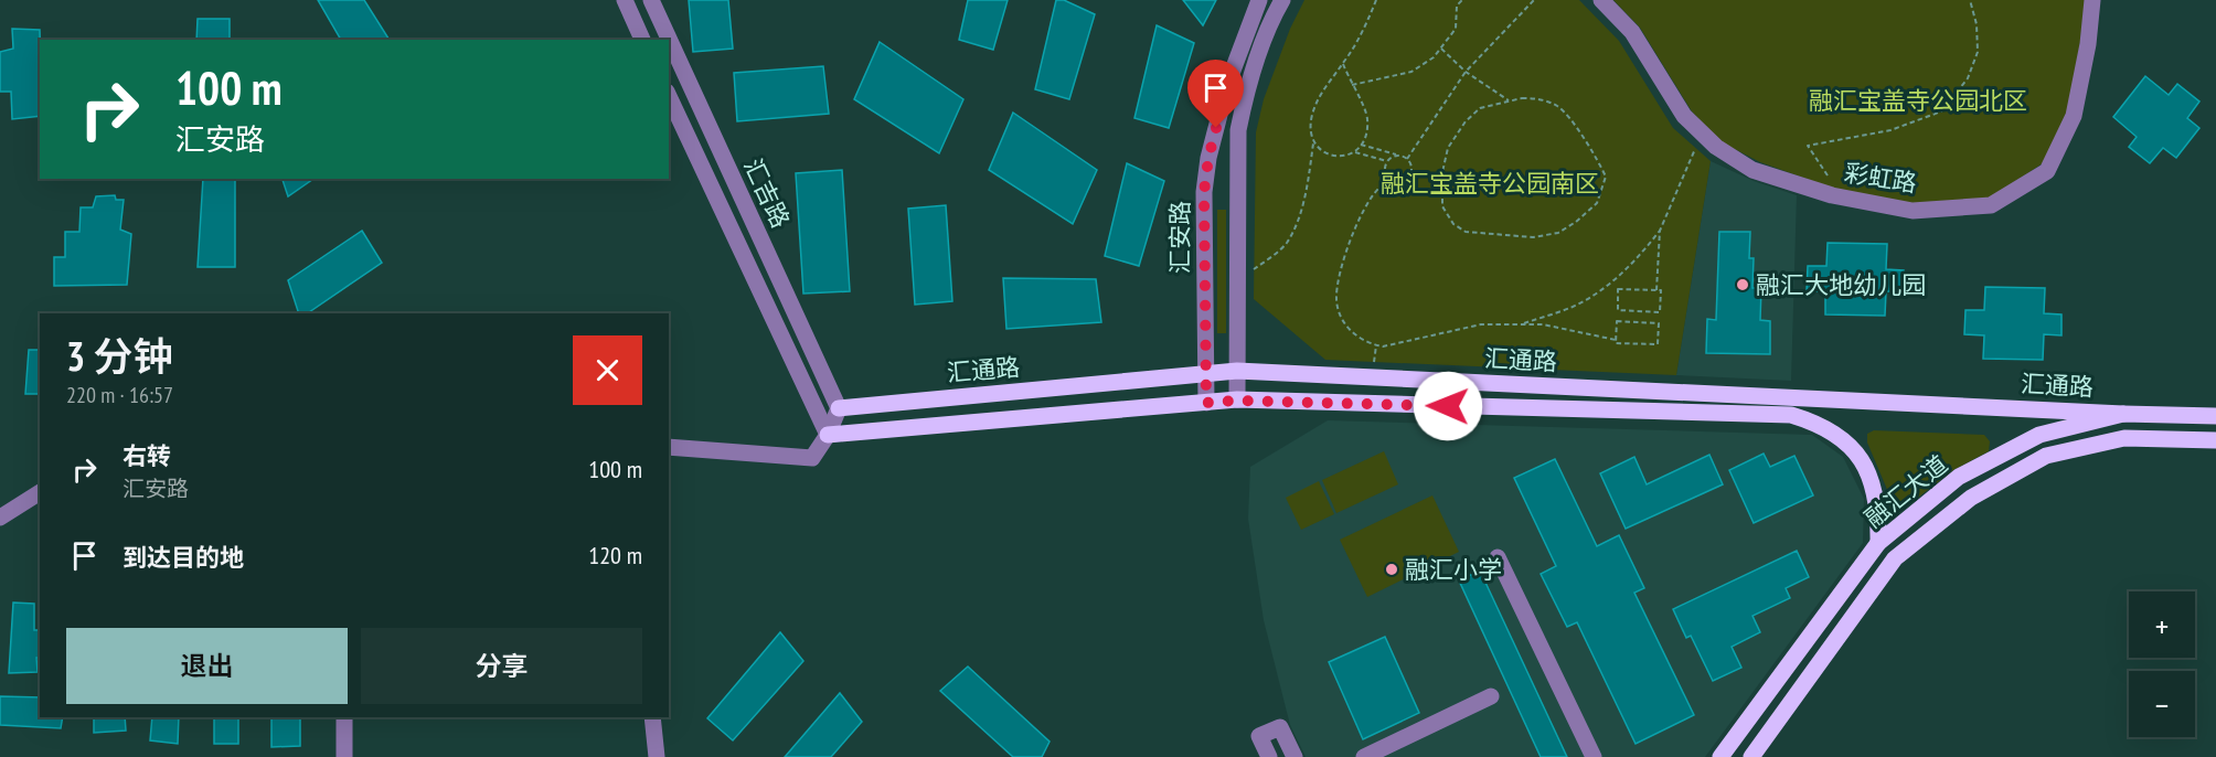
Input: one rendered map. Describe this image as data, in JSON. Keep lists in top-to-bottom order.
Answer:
{
  "streets": {
    "main road": ["汇通路", "融汇大道"],
    "street": ["彩虹路", "汇吉路", "汇安路"]
  },
  "crossings": [
    ["汇吉路", "汇通路"],
    ["汇安路", "汇通路"],
    ["汇通路", "融汇大道"]
  ],
  "parks": ["融汇宝盖寺公园北区", "融汇宝盖寺公园南区"],
  "places": ["融汇大地幼儿园", "融汇小学"],
  "page": {
    "turn": ["100 m", "汇安路"],
    "heading": ["3 分钟", "220 m · 16:57"],
    "list": [
      {
        "name": "右转",
        "note": "汇安路",
        "value": "100 m"
      },
      {
        "name": "到达目的地",
        "value": "120 m"
      }
    ],
    "map_buttons": ["+", "−"],
    "buttons": ["退出", "分享"]
  }
}
